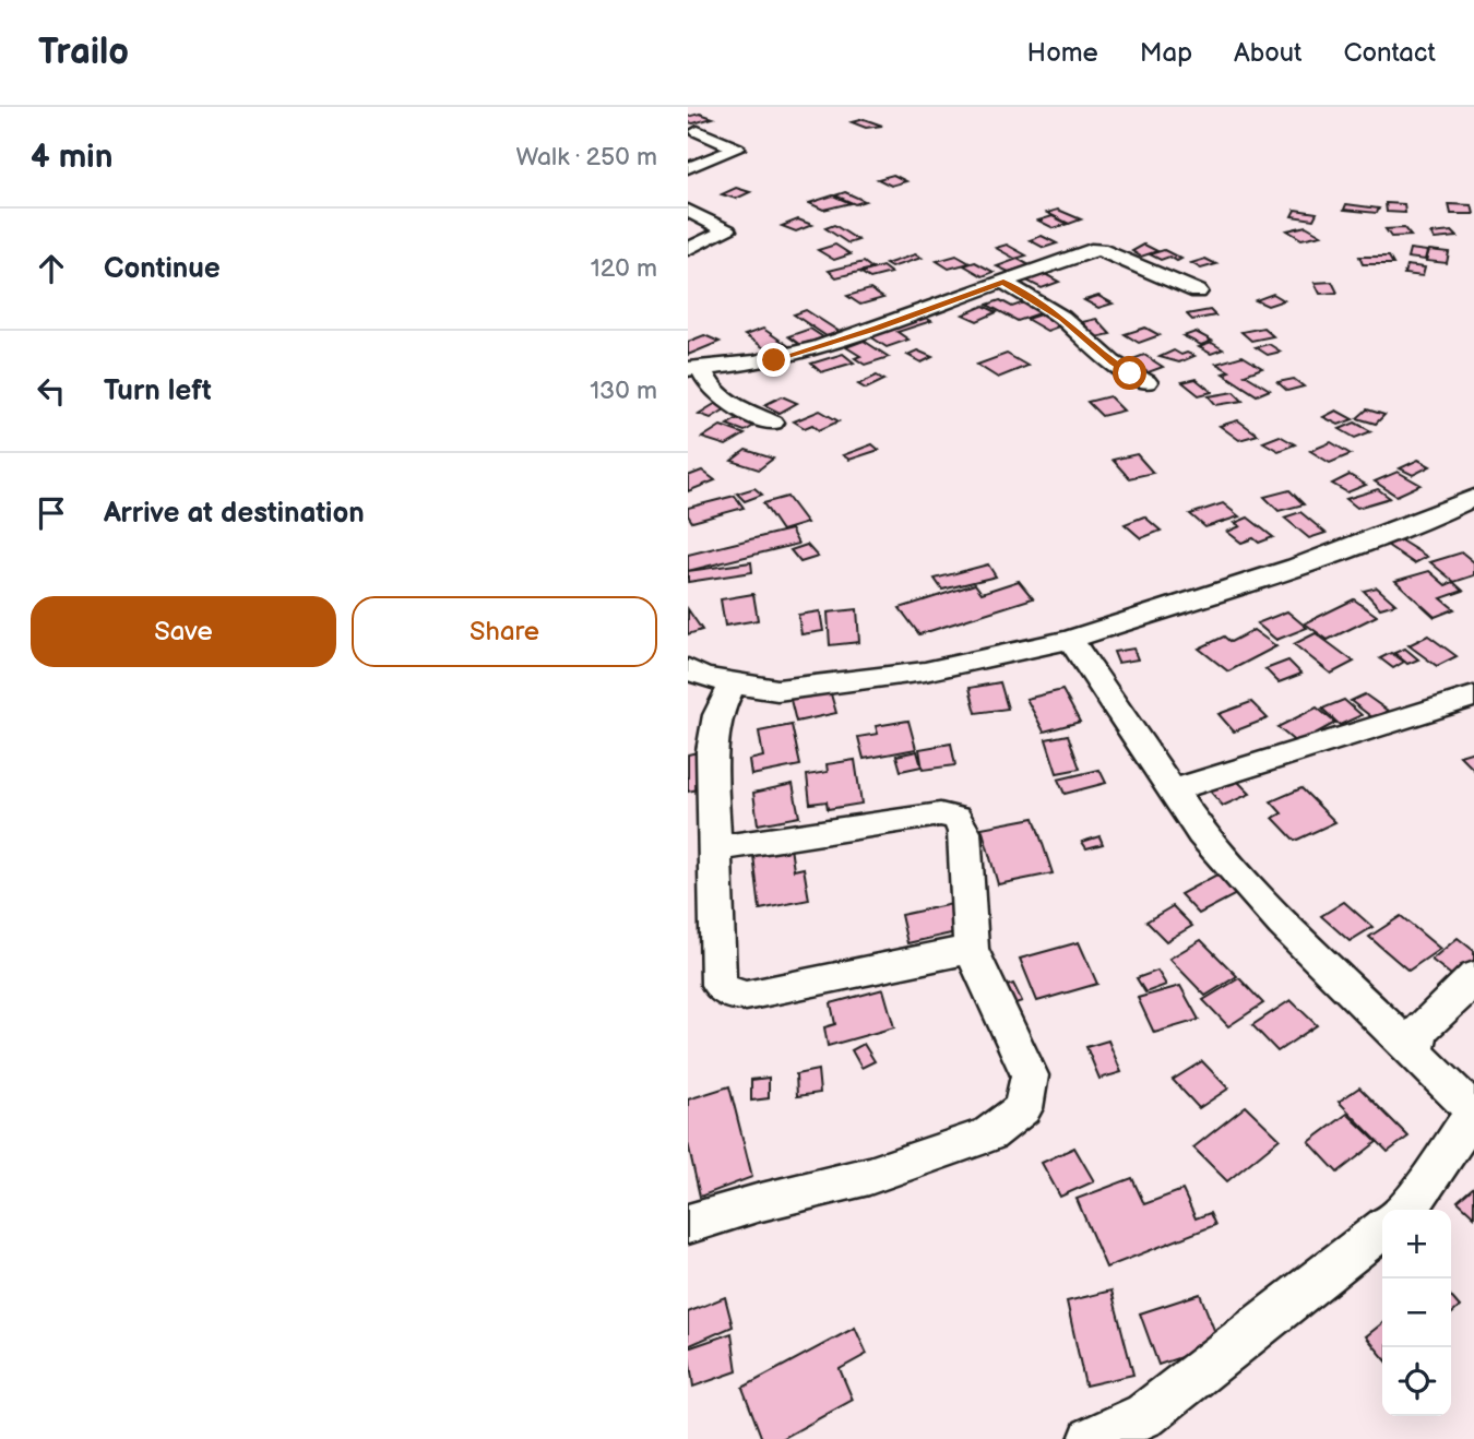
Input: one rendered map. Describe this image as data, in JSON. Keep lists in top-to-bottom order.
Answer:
{
  "page": {
    "header": "Trailo",
    "nav": [
      "Home",
      "Map",
      "About",
      "Contact"
    ],
    "heading": ["4 min", "Walk · 250 m"],
    "list": [
      ["Continue", "120 m"],
      ["Turn left", "130 m"],
      "Arrive at destination"
    ],
    "buttons": ["Save", "Share"],
    "map_buttons": ["+", "−"]
  }
}
